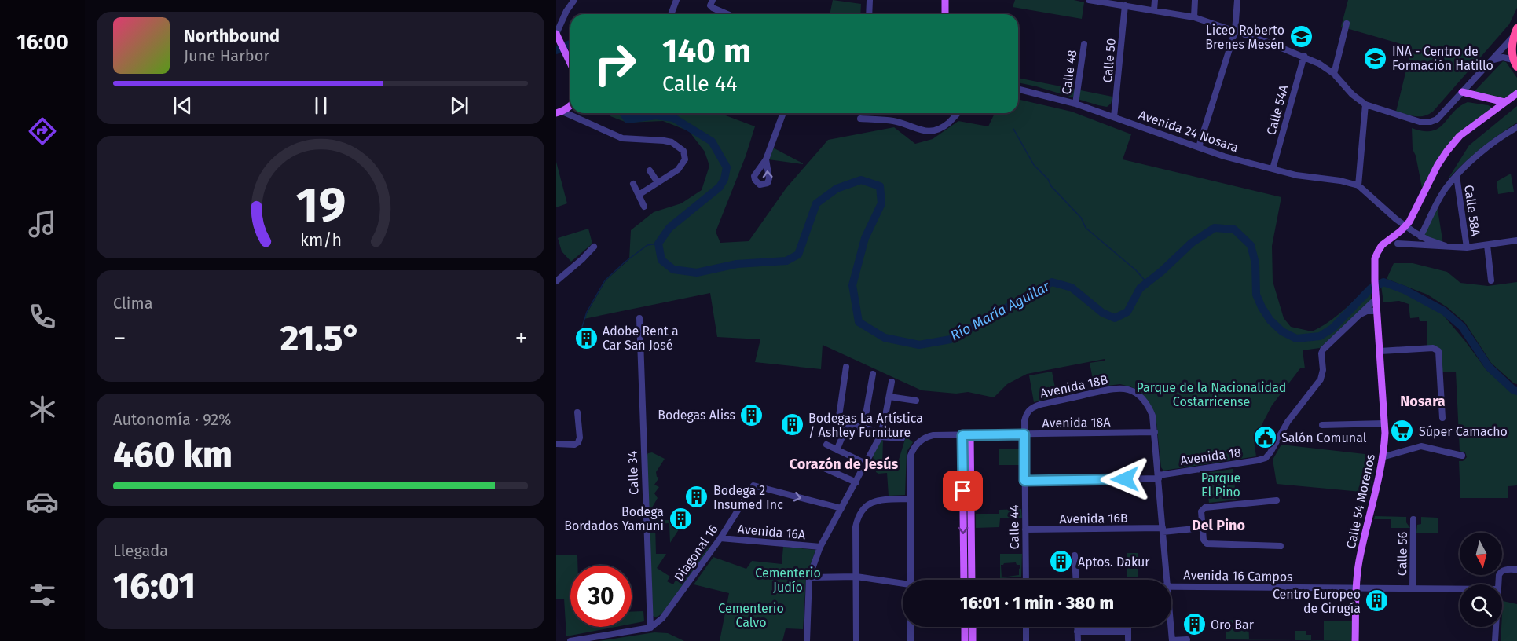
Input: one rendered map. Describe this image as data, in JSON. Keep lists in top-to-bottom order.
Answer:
{
  "streets": {
    "main road": ["Calle 54 Morenos"],
    "street": [
      "Calle 50",
      "Calle 48",
      "Calle 54A",
      "Avenida 24 Nosara",
      "Calle 58A",
      "Avenida 18B",
      "Avenida 18A",
      "Avenida 18",
      "Calle 34",
      "Avenida 16B",
      "Calle 44",
      "Avenida 16A",
      "Diagonal 16",
      "Calle 56",
      "Avenida 16 Campos"
    ]
  },
  "crossings": [
    ["Calle 50", "Avenida 24 Nosara"],
    ["Calle 48", "Avenida 24 Nosara"],
    ["Calle 54A", "Avenida 24 Nosara"],
    ["Avenida 18B", "Avenida 18A"],
    ["Avenida 18B", "Avenida 18"],
    ["Avenida 18B", "Avenida 16B"],
    ["Avenida 18B", "Calle 44"],
    ["Avenida 18A", "Calle 44"],
    ["Avenida 18", "Calle 44"],
    ["Calle 34", "Diagonal 16"],
    ["Calle 54 Morenos", "Avenida 16 Campos"],
    ["Avenida 16B", "Calle 44"],
    ["Avenida 16A", "Diagonal 16"],
    ["Calle 56", "Avenida 16 Campos"]
  ],
  "one_way": ["Diagonal 16"],
  "districts": ["Nosara", "Corazón de Jesús", "Del Pino"],
  "water": ["Río María Aguilar"],
  "parks": [
    "Parque de la Nacionalidad Costarricense",
    "Parque El Pino",
    "Cementerio Judío",
    "Cementerio Calvo"
  ],
  "places": {
    "school or university": ["Liceo Roberto Brenes Mesén", "INA - Centro de Formación Hatillo"],
    "building": [
      "Adobe Rent a Car San José",
      "Bodegas Aliss",
      "Bodegas La Artística / Ashley Furniture",
      "Bodega 2 Insumed Inc",
      "Bodega Bordados Yamuni",
      "Aptos. Dakur",
      "Centro Europeo de Cirugía",
      "Oro Bar"
    ],
    "supermarket": ["Súper Camacho"],
    "public building": ["Salón Comunal"]
  },
  "north": "bottom",
  "page": {
    "tabs": "16:00",
    "turn": ["140 m", "Calle 44"],
    "song": ["Northbound", "June Harbor"],
    "tile": [
      "Clima",
      ["Autonomía · 92%", "460 km"],
      ["Llegada", "16:01"]
    ],
    "heat": ["−", "21.5°", "+"],
    "limit": "30",
    "trip": "16:01 · 1 min · 380 m",
    "gauge": ["19", "km/h"]
  }
}
